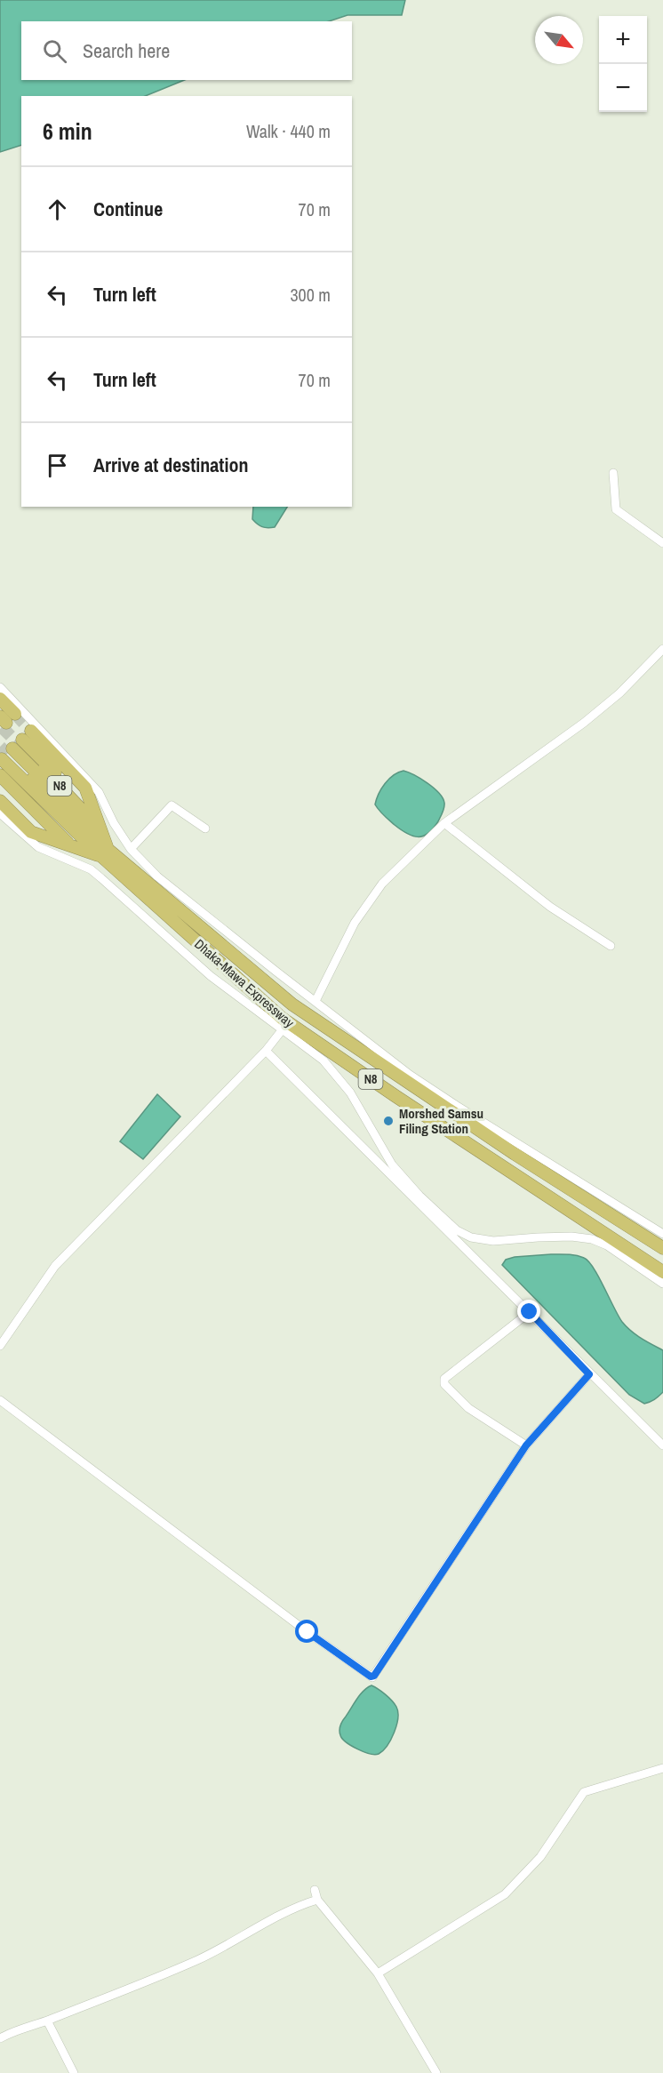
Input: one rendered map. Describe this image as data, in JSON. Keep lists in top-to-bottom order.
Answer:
{
  "streets": {
    "highway": ["N8", "Dhaka-Mawa Expressway"]
  },
  "places": ["Morshed Samsu Filing Station"],
  "north": "bottom right",
  "page": {
    "map_buttons": ["+", "−"],
    "search": "Search here",
    "heading": ["6 min", "Walk · 440 m"],
    "list": [
      ["Continue", "70 m"],
      ["Turn left", "300 m"],
      ["Turn left", "70 m"],
      "Arrive at destination"
    ]
  }
}
